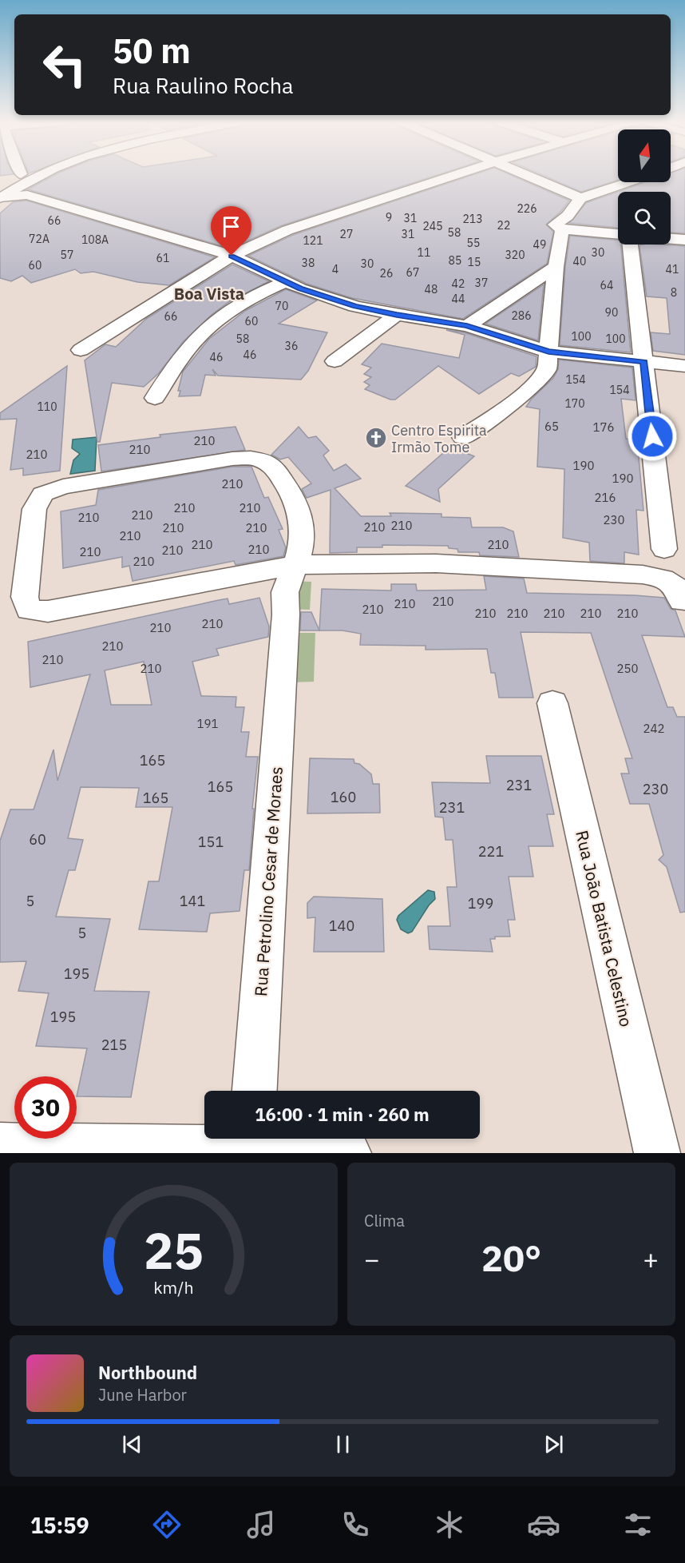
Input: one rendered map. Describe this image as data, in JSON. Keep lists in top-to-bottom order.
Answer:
{
  "streets": {
    "street": ["Rua Petrolino Cesar de Moraes", "Rua João Batista Celestino"]
  },
  "districts": ["Boa Vista"],
  "places": {
    "church": ["Centro Espirita Irmão Tome"]
  },
  "house_numbers": [
    "226",
    "9",
    "31",
    "213",
    "66",
    "22",
    "245",
    "58",
    "27",
    "31",
    "72A",
    "108A",
    "121",
    "55",
    "49",
    "11",
    "30",
    "57",
    "320",
    "61",
    "85",
    "40",
    "15",
    "38",
    "30",
    "60",
    "4",
    "41",
    "67",
    "26",
    "37",
    "42",
    "64",
    "48",
    "8",
    "44",
    "70",
    "90",
    "286",
    "66",
    "60",
    "100",
    "58",
    "100",
    "36",
    "46",
    "46",
    "154",
    "154",
    "170",
    "110",
    "65",
    "176",
    "210",
    "210",
    "210",
    "190",
    "190",
    "210",
    "216",
    "210",
    "210",
    "210",
    "210",
    "230",
    "210",
    "210",
    "210",
    "210",
    "210",
    "210",
    "210",
    "210",
    "210",
    "210",
    "210",
    "210",
    "210",
    "210",
    "210",
    "210",
    "210",
    "210",
    "210",
    "210",
    "210",
    "210",
    "210",
    "210",
    "250",
    "191",
    "242",
    "165",
    "231",
    "165",
    "230",
    "160",
    "165",
    "231",
    "60",
    "151",
    "221",
    "5",
    "141",
    "199",
    "140",
    "5",
    "195",
    "195",
    "215"
  ],
  "north": "top",
  "page": {
    "turn": ["50 m", "Rua Raulino Rocha"],
    "limit": "30",
    "trip": "16:00 · 1 min · 260 m",
    "tile": "Clima",
    "heat": ["−", "20°", "+"],
    "song": ["Northbound", "June Harbor"],
    "tabs": "15:59",
    "gauge": ["25", "km/h"]
  }
}
